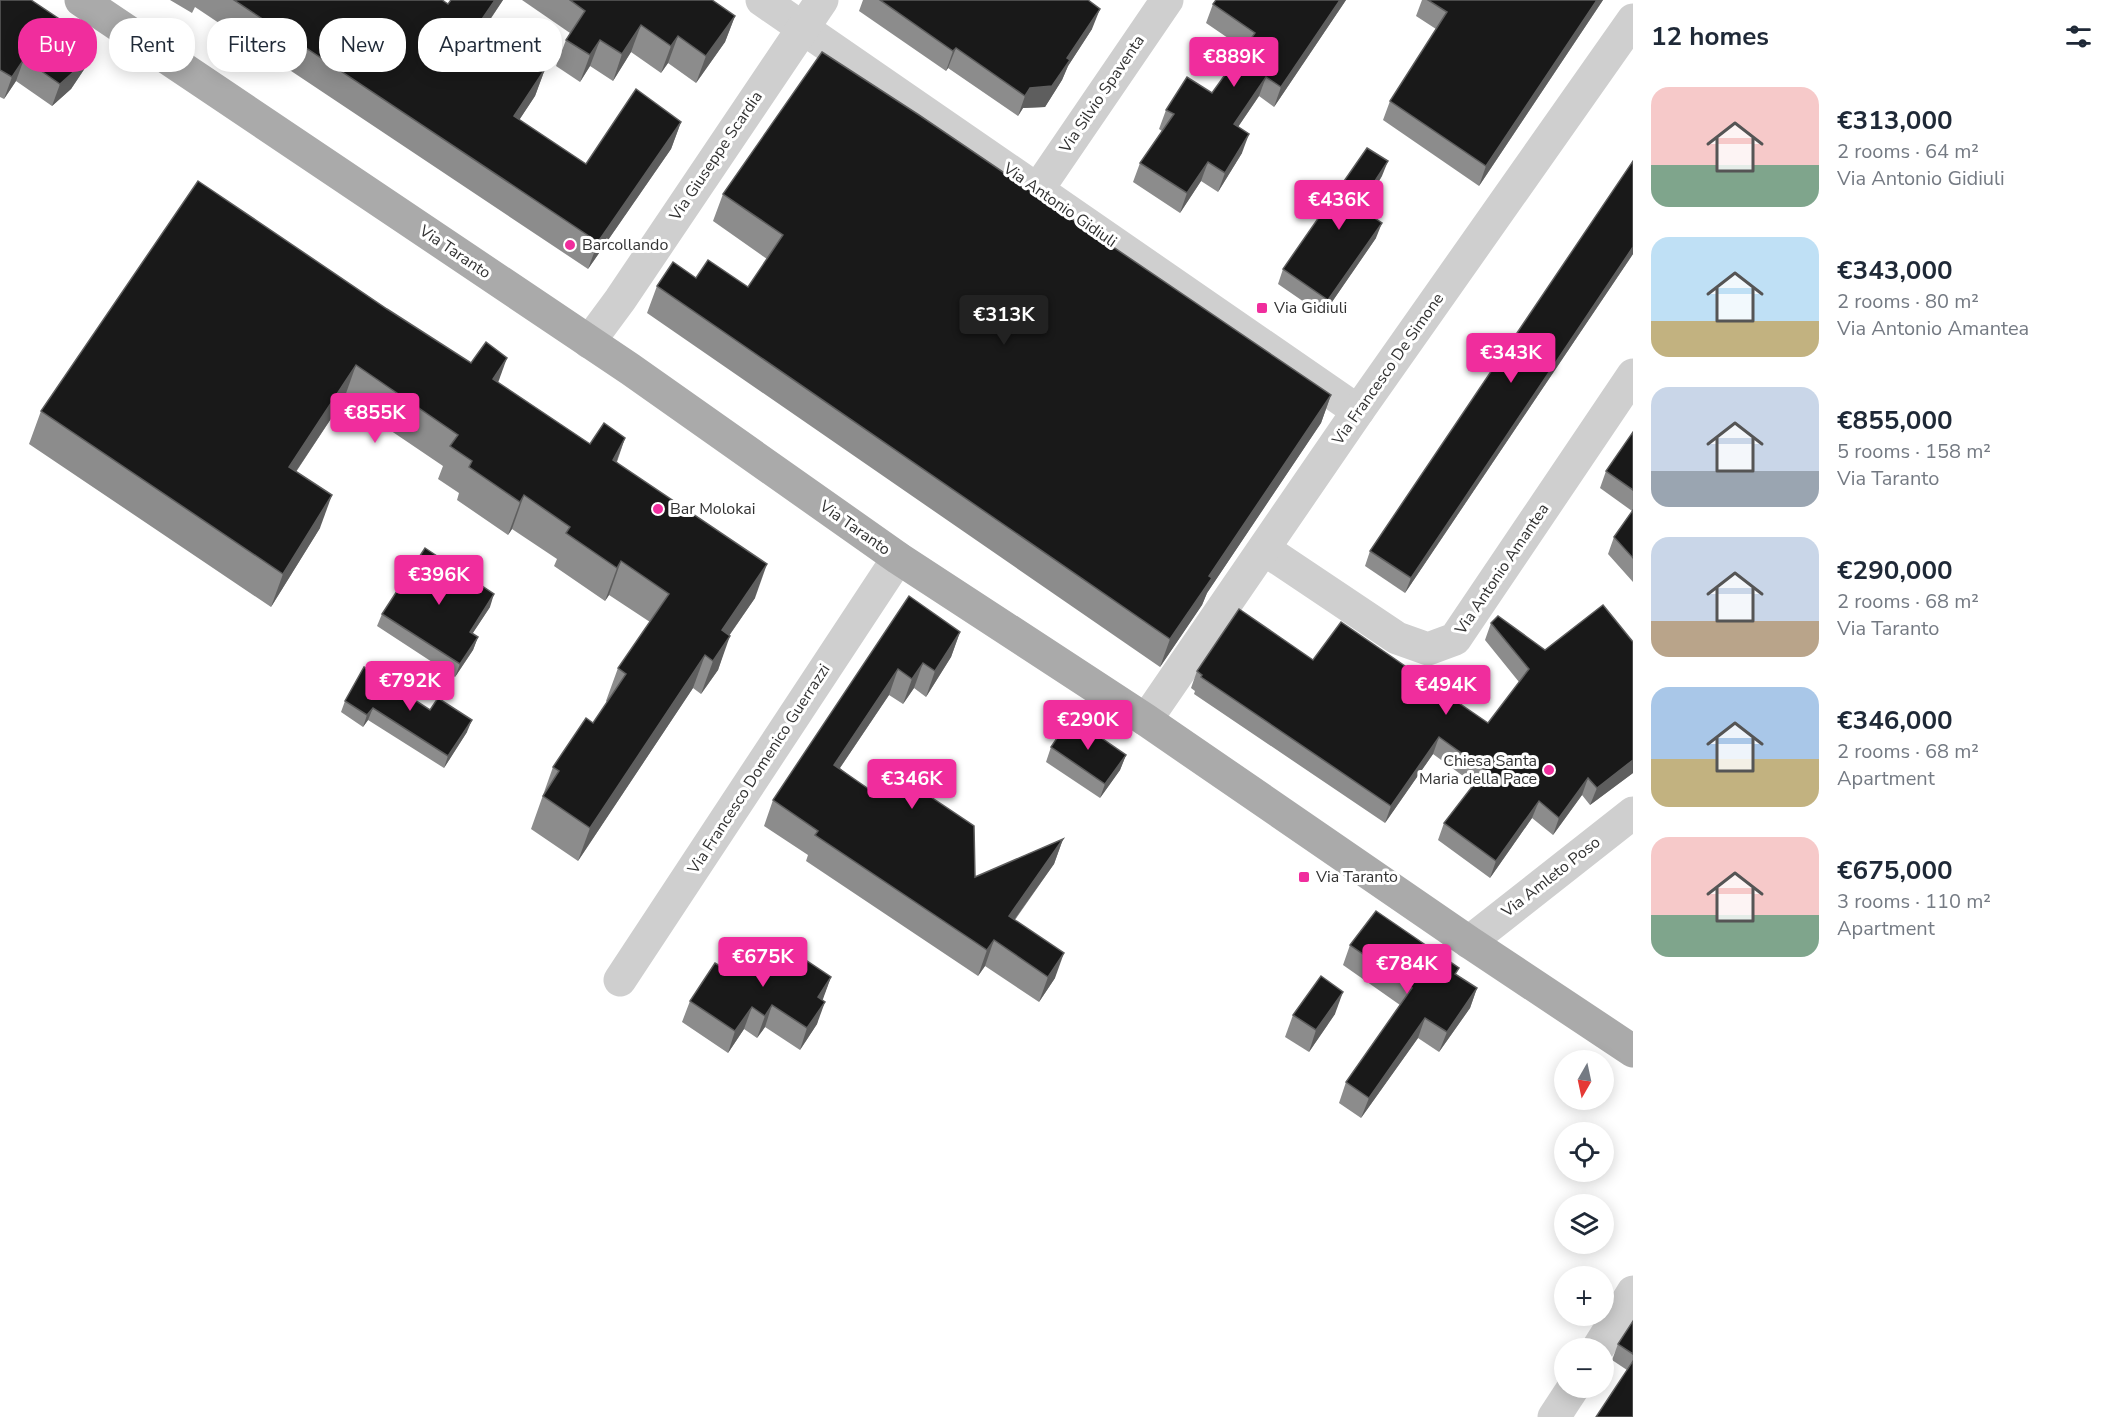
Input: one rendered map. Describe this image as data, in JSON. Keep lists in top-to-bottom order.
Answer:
{
  "streets": {
    "main road": ["Via Taranto"],
    "street": [
      "Via Silvio Spaventa",
      "Via Giuseppe Scardia",
      "Via Antonio Gidiuli",
      "Via Francesco De Simone",
      "Via Antonio Amantea",
      "Via Francesco Domenico Guerrazzi",
      "Via Amleto Poso"
    ]
  },
  "crossings": [
    ["Via Silvio Spaventa", "Via Antonio Gidiuli"],
    ["Via Giuseppe Scardia", "Via Antonio Gidiuli"],
    ["Via Giuseppe Scardia", "Via Taranto"],
    ["Via Antonio Gidiuli", "Via Francesco De Simone"],
    ["Via Taranto", "Via Francesco De Simone"],
    ["Via Taranto", "Via Francesco Domenico Guerrazzi"],
    ["Via Taranto", "Via Amleto Poso"],
    ["Via Francesco De Simone", "Via Antonio Amantea"]
  ],
  "places": {
    "other": ["Barcollando", "Bar Molokai", "Chiesa Santa Maria della Pace"],
    "transit": ["Via Gidiuli", "Via Taranto"]
  },
  "north": "bottom",
  "page": {
    "heading": "12 homes",
    "chip": [
      "Buy",
      "Rent",
      "Filters",
      "New",
      "Apartment"
    ],
    "price": [
      "€889K",
      "€436K",
      "€313K",
      "€343K",
      "€855K",
      "€396K",
      "€792K",
      "€494K",
      "€290K",
      "€346K",
      "€675K",
      "€784K"
    ],
    "list": [
      {
        "name": "€313,000",
        "note": "2 rooms · 64 m² · Via Antonio Gidiuli"
      },
      {
        "name": "€343,000",
        "note": "2 rooms · 80 m² · Via Antonio Amantea"
      },
      {
        "name": "€855,000",
        "note": "5 rooms · 158 m² · Via Taranto"
      },
      {
        "name": "€290,000",
        "note": "2 rooms · 68 m² · Via Taranto"
      },
      {
        "name": "€346,000",
        "note": "2 rooms · 68 m² · Apartment"
      },
      {
        "name": "€675,000",
        "note": "3 rooms · 110 m² · Apartment"
      }
    ],
    "map_buttons": ["+", "−"]
  }
}
